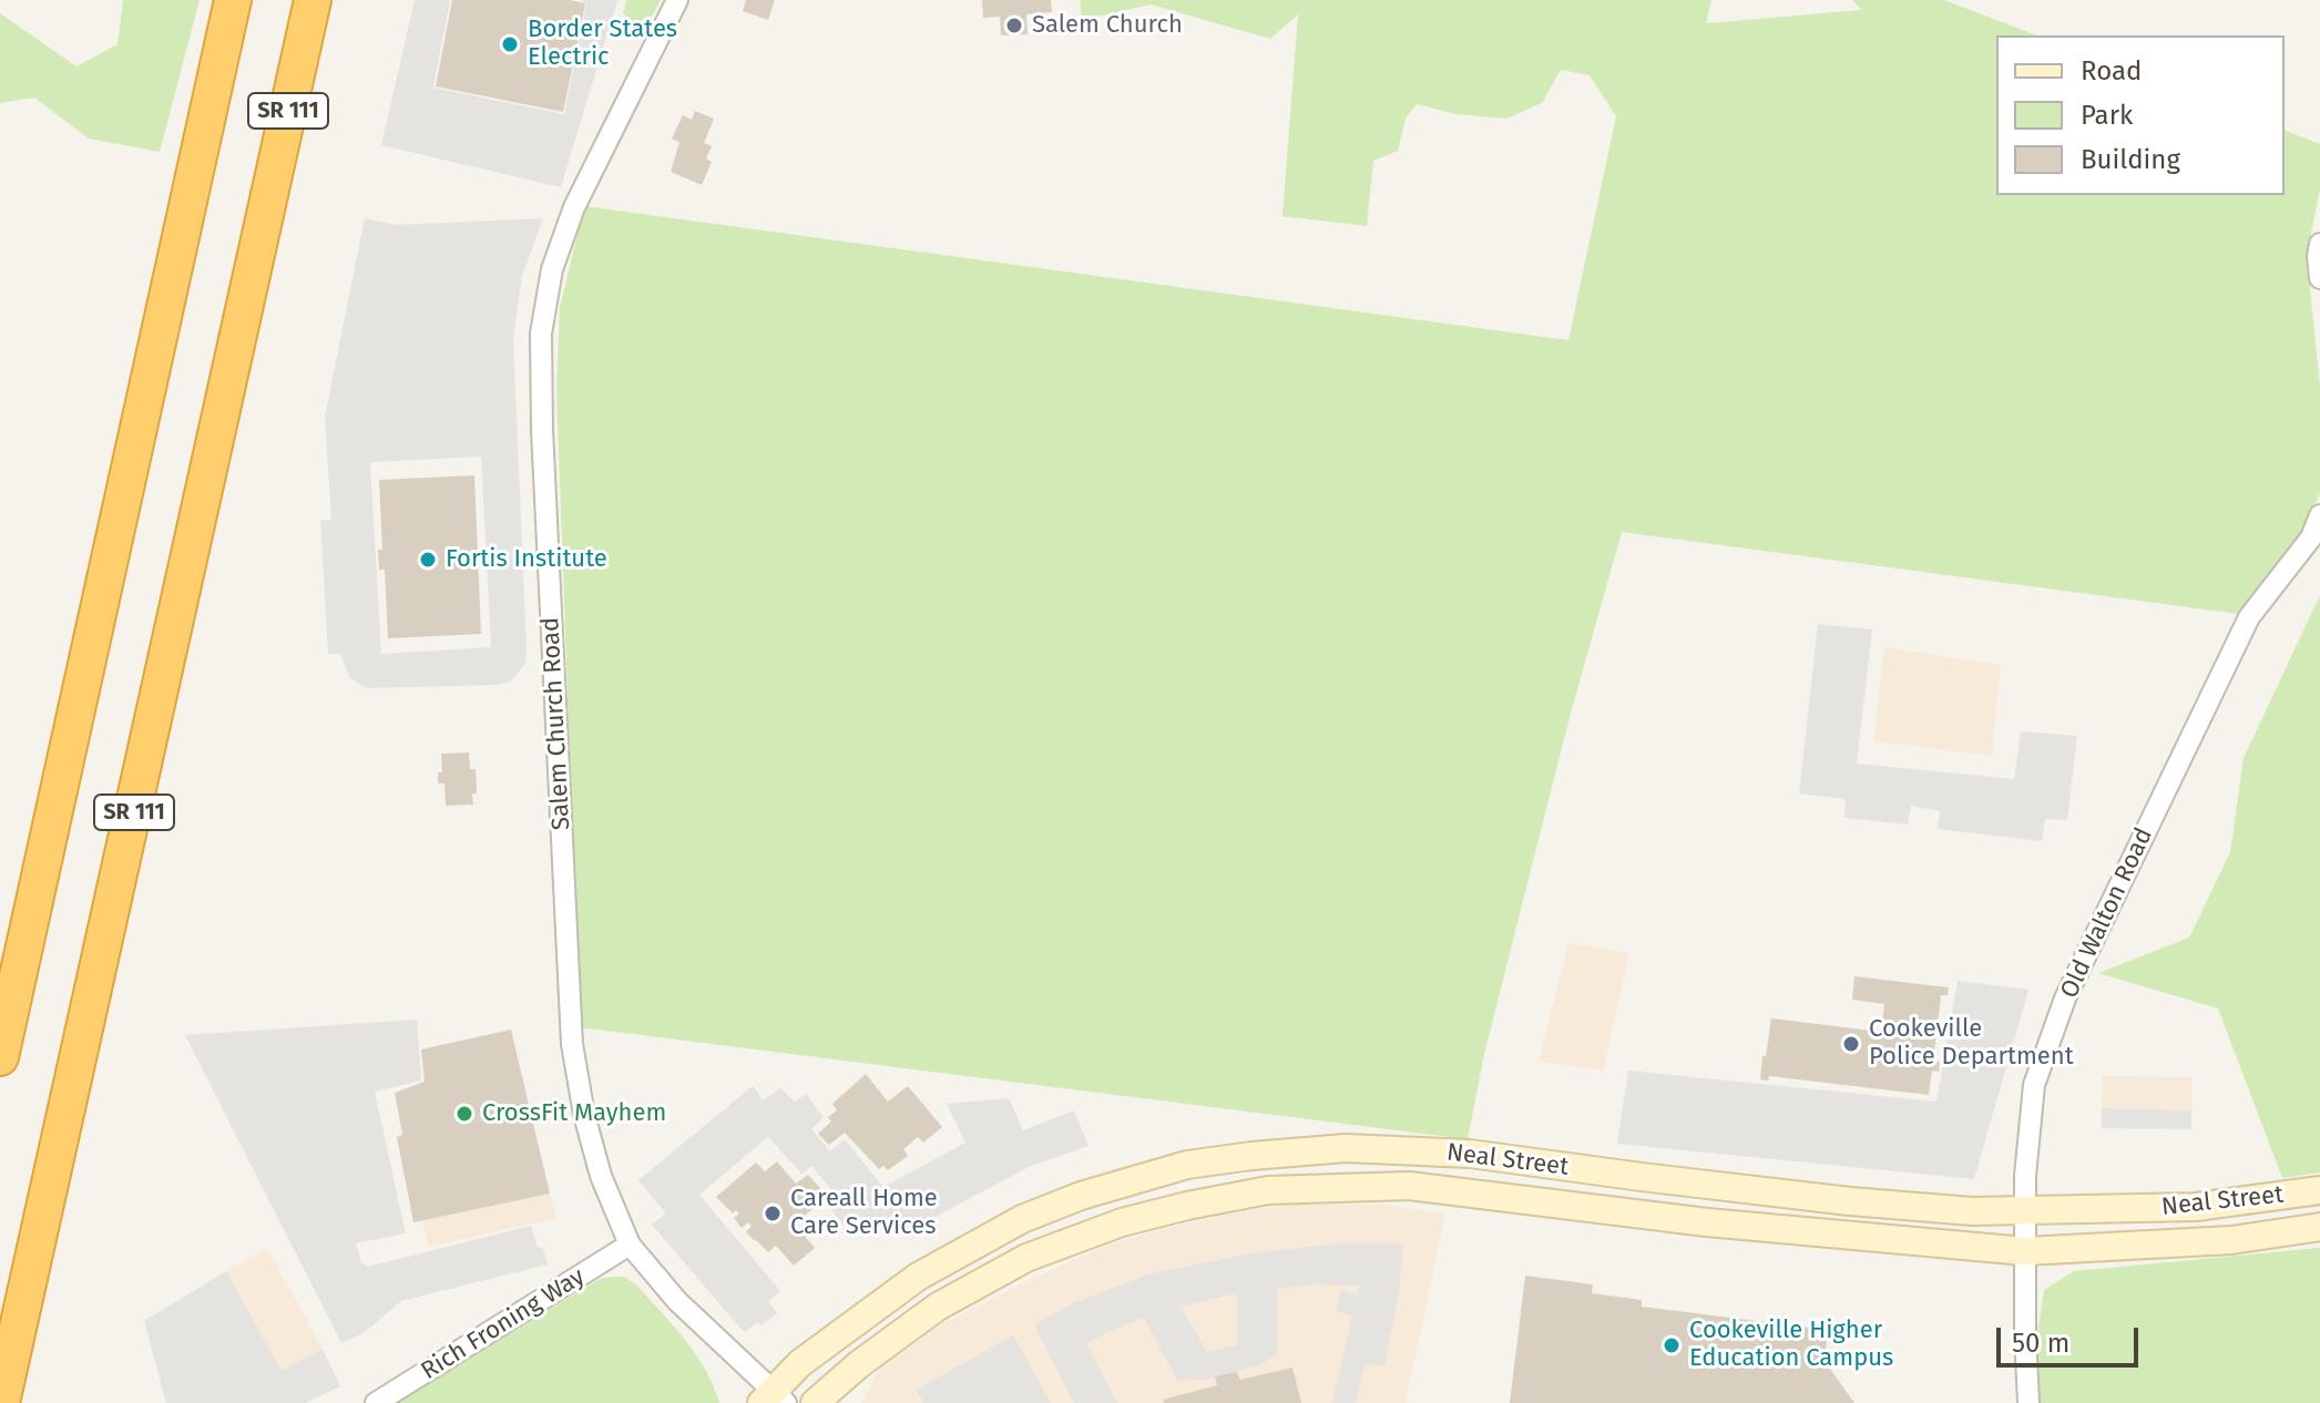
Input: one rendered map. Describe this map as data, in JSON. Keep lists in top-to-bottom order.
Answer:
{
  "streets": {
    "highway": ["SR 111"],
    "main road": ["Neal Street"],
    "street": ["Salem Church Road", "Old Walton Road", "Rich Froning Way"]
  },
  "crossings": [
    ["Salem Church Road", "Neal Street"],
    ["Salem Church Road", "Rich Froning Way"],
    ["Old Walton Road", "Neal Street"]
  ],
  "places": [
    "Salem Church",
    "Border States Electric",
    "Fortis Institute",
    "Cookeville Police Department",
    "CrossFit Mayhem",
    "Careall Home Care Services",
    "Cookeville Higher Education Campus"
  ],
  "legend": ["Road", "Park", "Building"],
  "scale_bar": "50 m"
}
